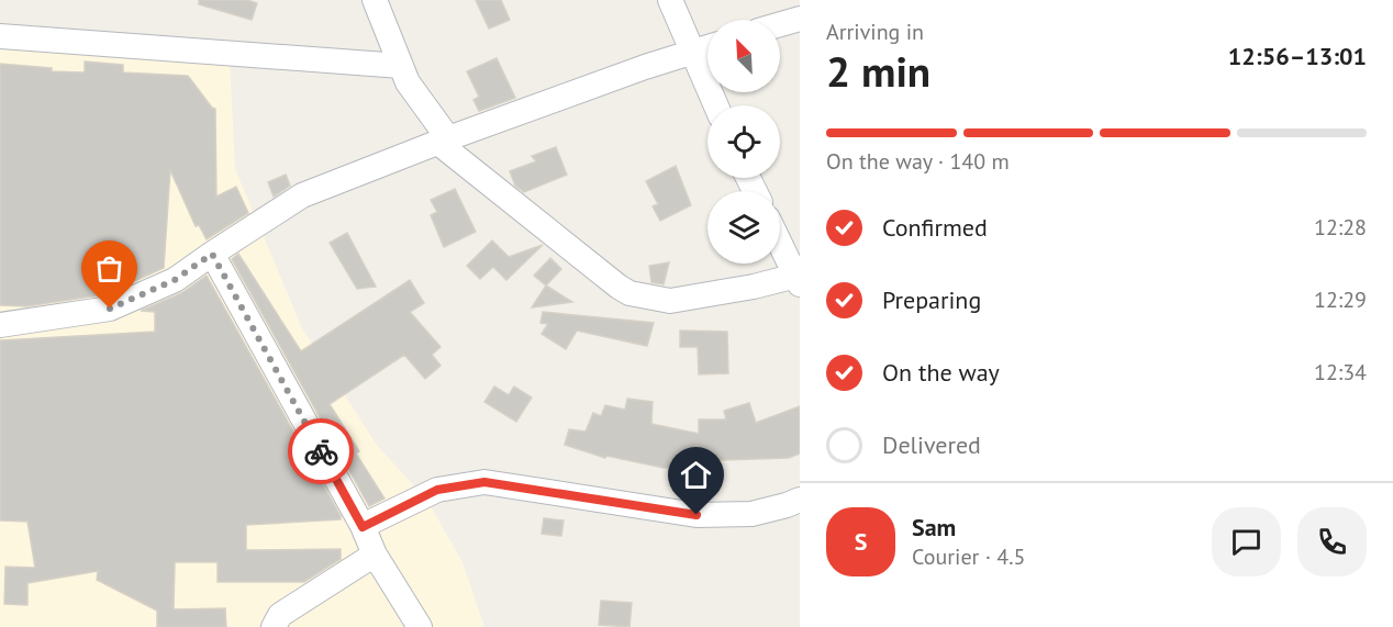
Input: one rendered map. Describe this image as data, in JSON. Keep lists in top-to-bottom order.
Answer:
{
  "north": "top left",
  "page": {
    "heading": ["2 min", "Arriving in", "12:56–13:01"],
    "panel": ["Sam", "Courier · 4.5"],
    "bar": "On the way · 140 m",
    "list": [
      ["Confirmed", "12:28"],
      ["Preparing", "12:29"],
      ["On the way", "12:34"],
      "Delivered"
    ],
    "round": "S"
  }
}
